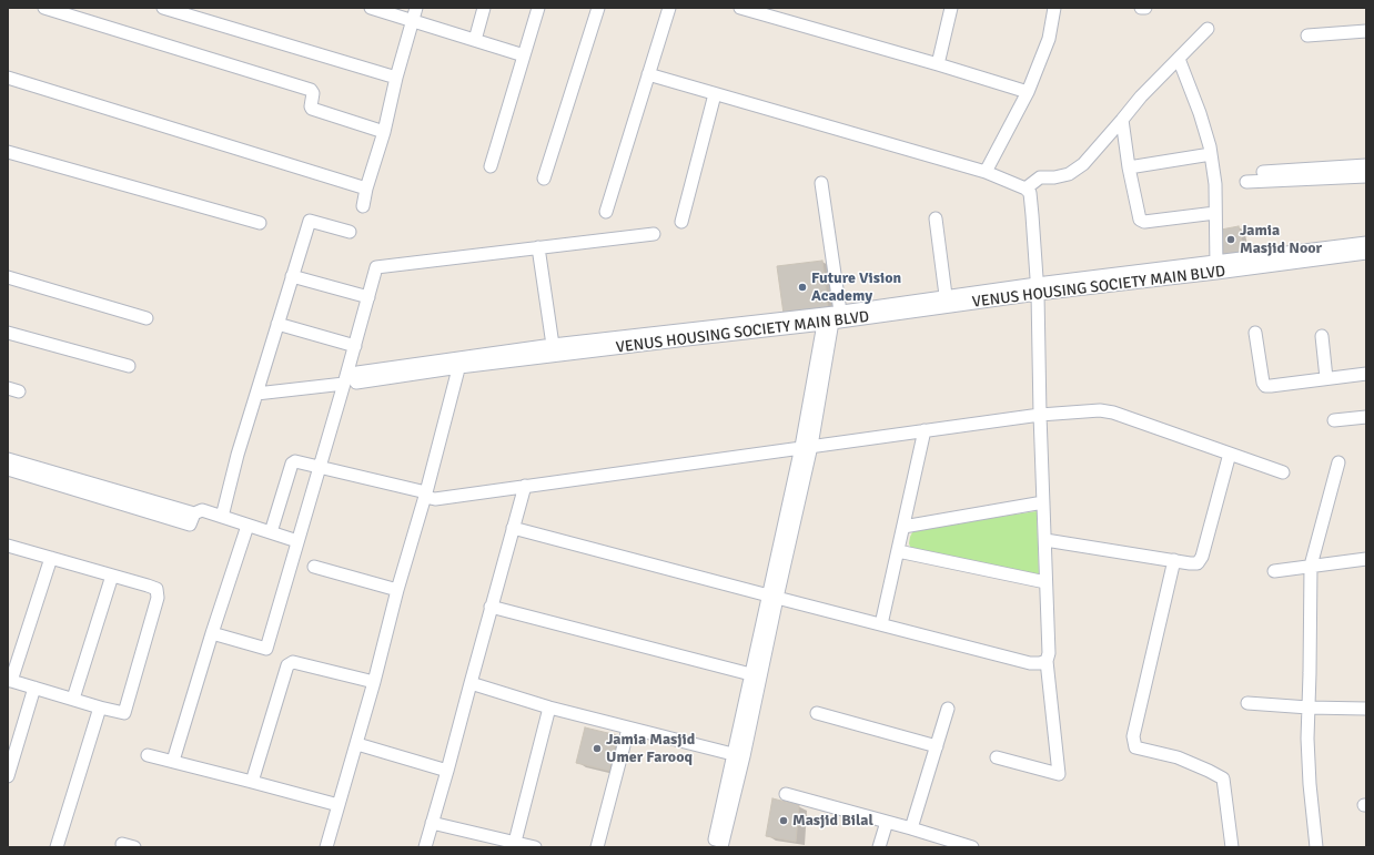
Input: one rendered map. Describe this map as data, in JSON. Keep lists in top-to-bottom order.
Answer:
{
  "streets": {
    "street": ["VENUS HOUSING SOCIETY MAIN BLVD"]
  },
  "places": [
    "Jamia Masjid Noor",
    "Future Vision Academy",
    "Jamia Masjid Umer Farooq",
    "Masjid Bilal"
  ]
}
